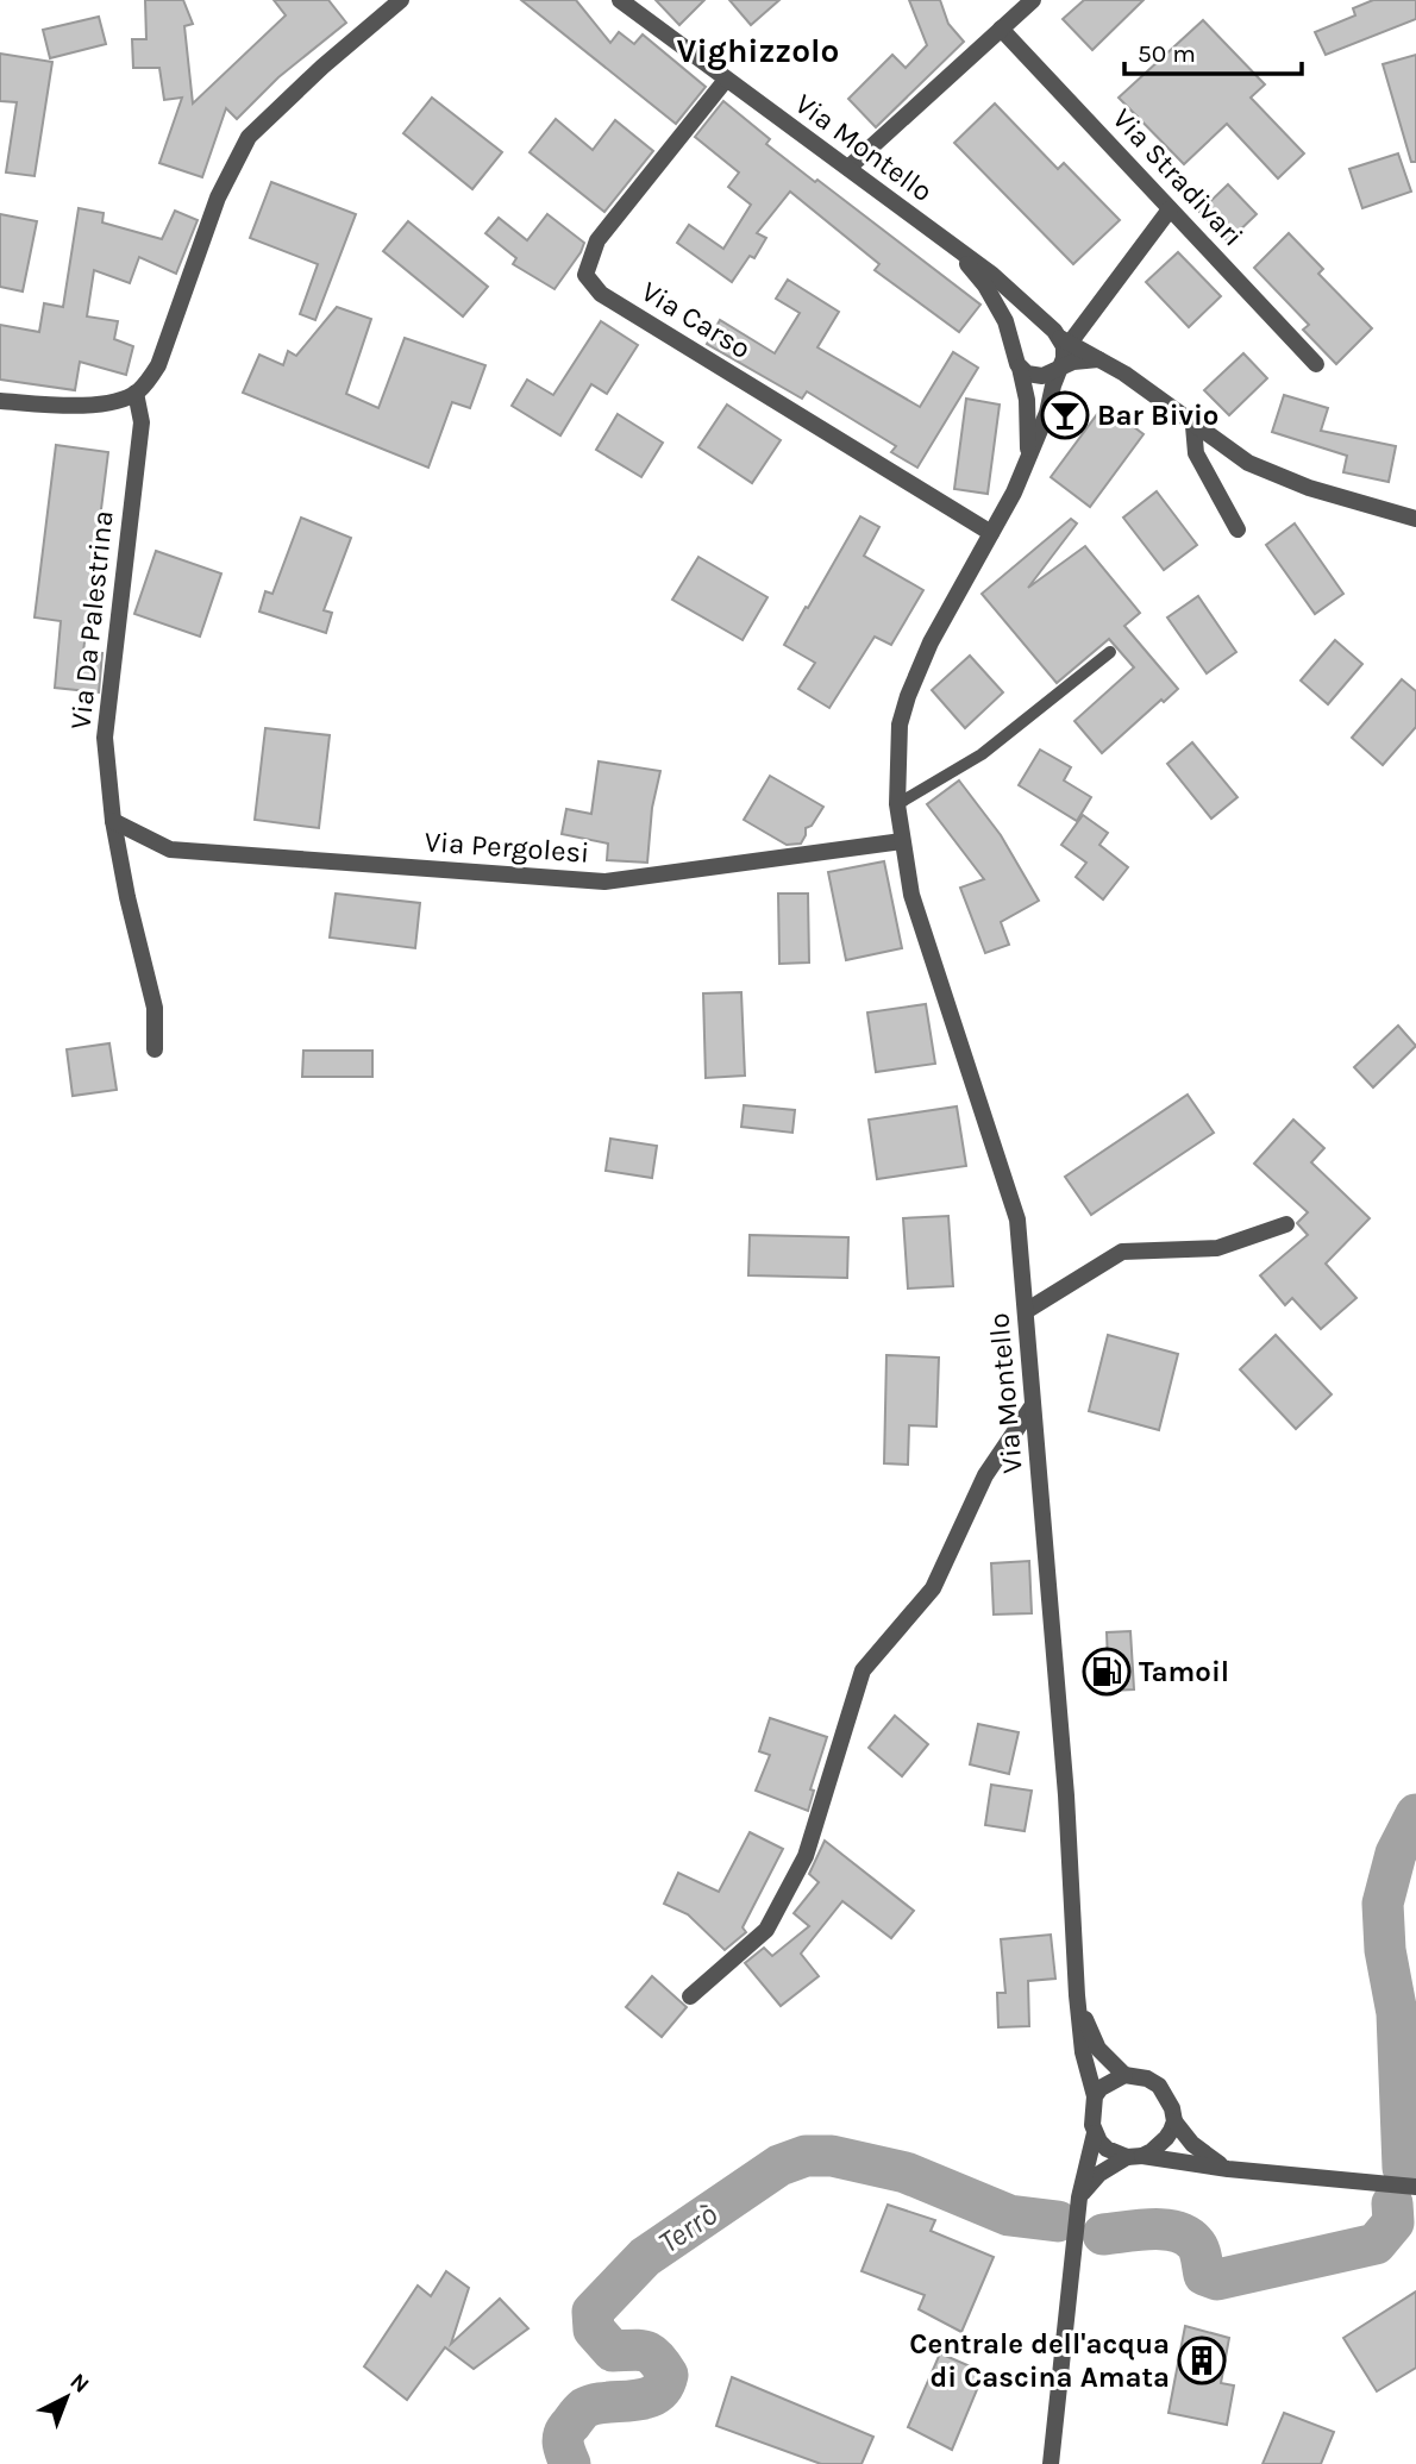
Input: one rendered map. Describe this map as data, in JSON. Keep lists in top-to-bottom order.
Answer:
{
  "streets": {
    "street": [
      "Via Montello",
      "Via Stradivari",
      "Via Carso",
      "Via Da Palestrina",
      "Via Pergolesi"
    ]
  },
  "crossings": [
    ["Via Montello", "Via Carso"],
    ["Via Montello", "Via Pergolesi"],
    ["Via Da Palestrina", "Via Pergolesi"]
  ],
  "districts": ["Vighizzolo"],
  "water": ["Terrò"],
  "places": {
    "bar": ["Bar Bivio"],
    "fuel station": ["Tamoil"],
    "building": ["Centrale dell'acqua di Cascina Amata"]
  },
  "scale_bar": "50 m",
  "north": "top right"
}
